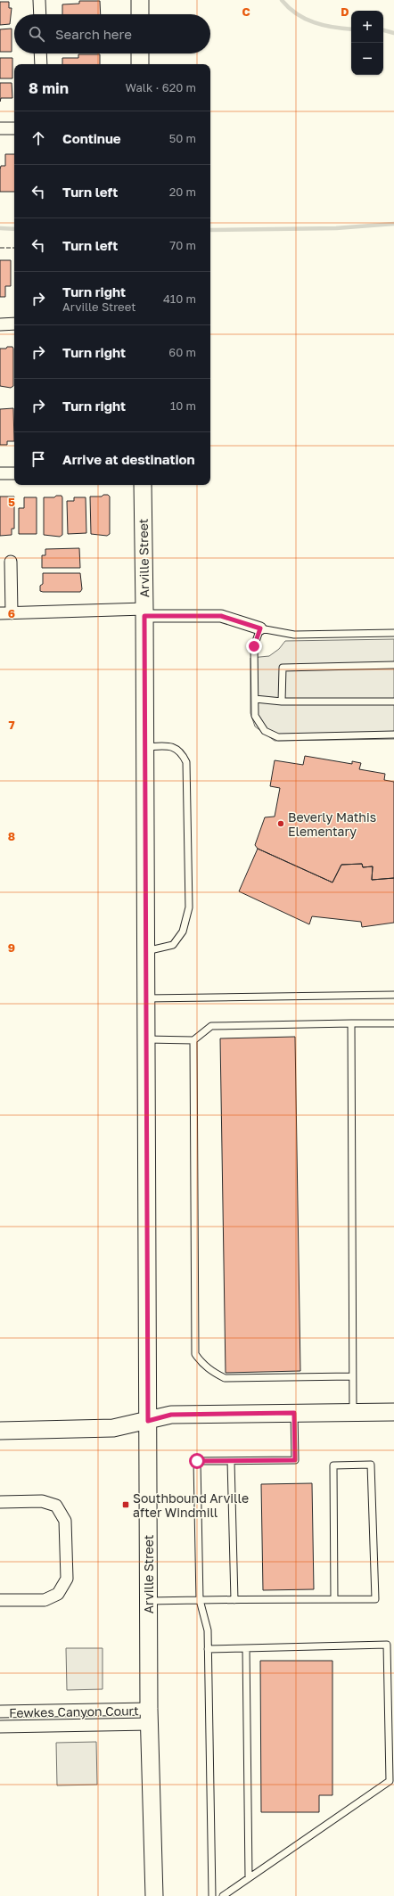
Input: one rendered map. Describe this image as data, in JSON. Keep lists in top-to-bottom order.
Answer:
{
  "streets": {
    "street": ["Arville Street", "Fewkes Canyon Court"]
  },
  "crossings": [
    ["Arville Street", "Fewkes Canyon Court"]
  ],
  "places": {
    "other": ["Beverly Mathis Elementary"],
    "transit": ["Southbound Arville after Windmill"]
  },
  "page": {
    "map_buttons": ["+", "−"],
    "search": "Search here",
    "heading": ["8 min", "Walk · 620 m"],
    "list": [
      ["Continue", "50 m"],
      ["Turn left", "20 m"],
      ["Turn left", "70 m"],
      ["Turn right", "Arville Street", "410 m"],
      ["Turn right", "60 m"],
      ["Turn right", "10 m"],
      "Arrive at destination"
    ]
  },
  "grid": {
    "columns": ["C", "D"],
    "rows": [
      "5",
      "6",
      "7",
      "8",
      "9"
    ]
  }
}
